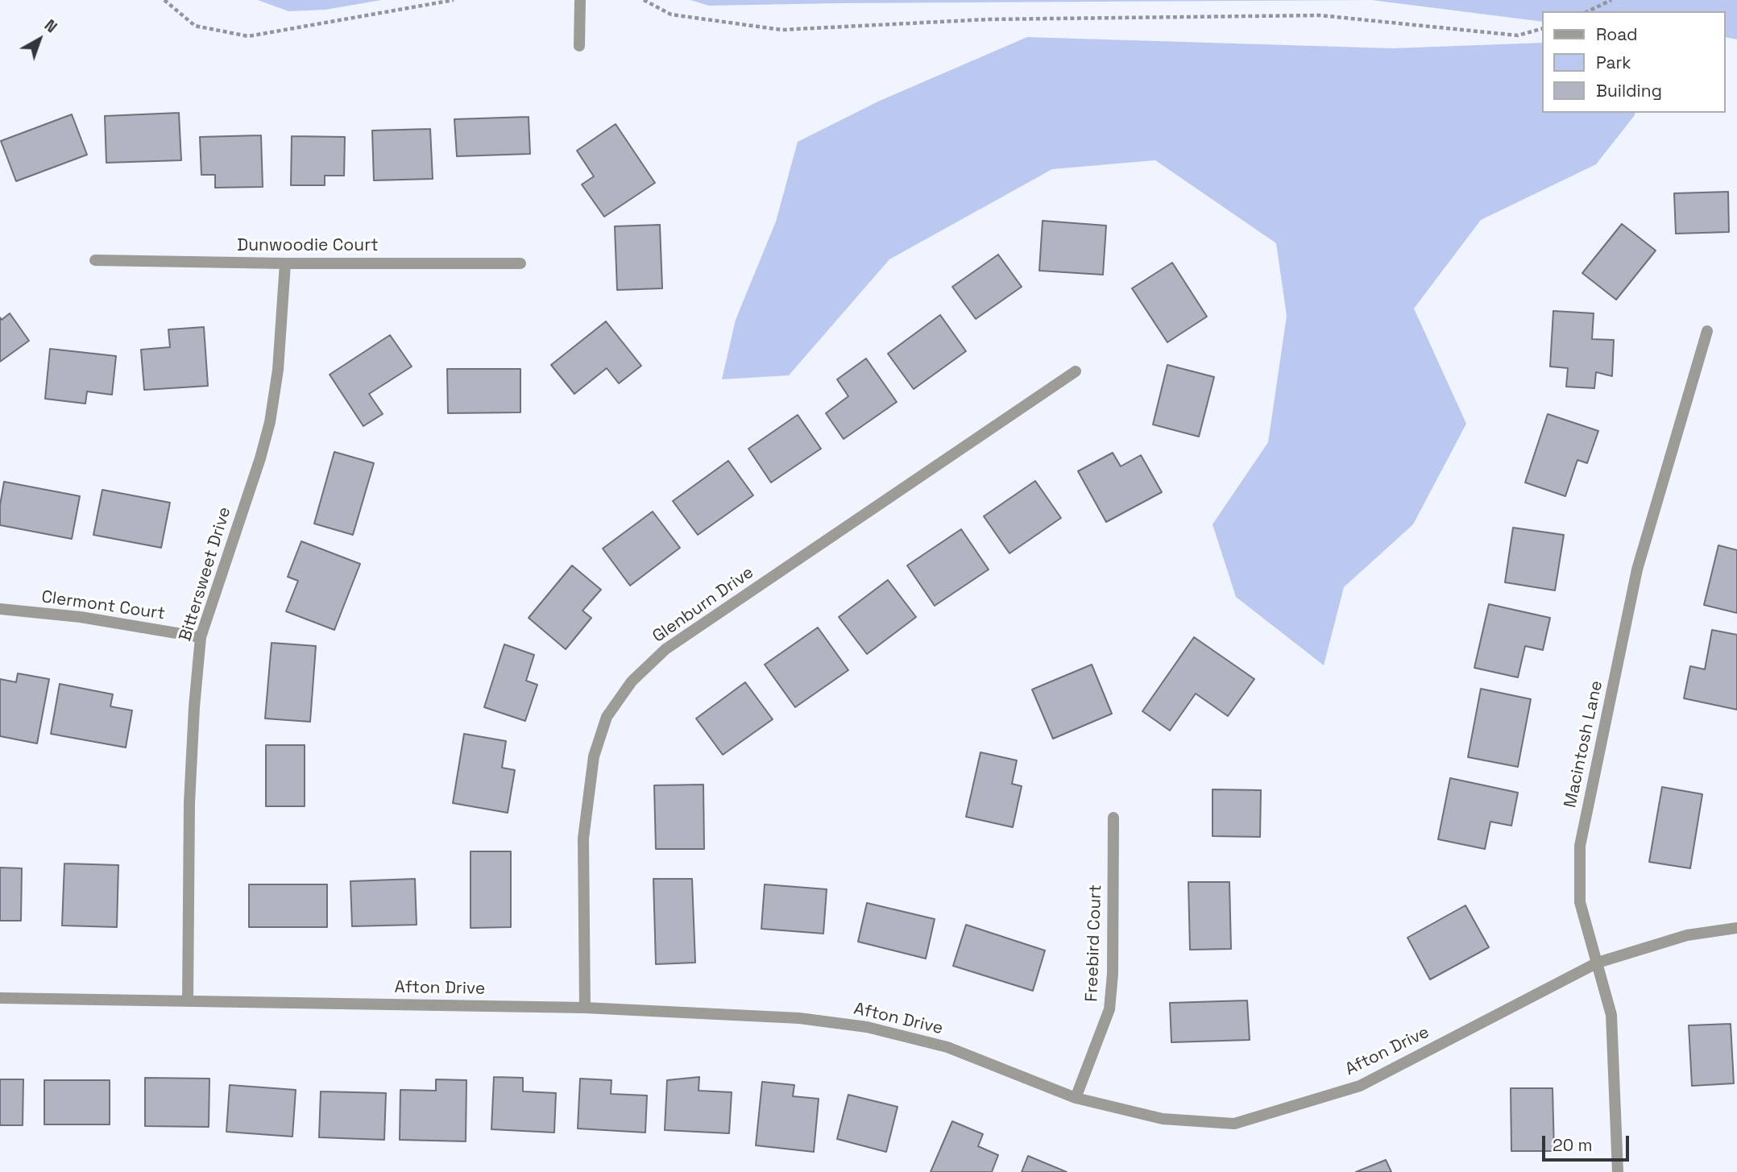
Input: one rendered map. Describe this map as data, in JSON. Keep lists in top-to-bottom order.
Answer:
{
  "streets": {
    "street": [
      "Dunwoodie Court",
      "Bittersweet Drive",
      "Glenburn Drive",
      "Clermont Court",
      "Macintosh Lane",
      "Freebird Court",
      "Afton Drive"
    ]
  },
  "crossings": [
    ["Dunwoodie Court", "Bittersweet Drive"],
    ["Bittersweet Drive", "Clermont Court"],
    ["Bittersweet Drive", "Afton Drive"],
    ["Glenburn Drive", "Afton Drive"],
    ["Macintosh Lane", "Afton Drive"],
    ["Freebird Court", "Afton Drive"]
  ],
  "legend": ["Road", "Park", "Building"],
  "scale_bar": "20 m",
  "north": "top right"
}
